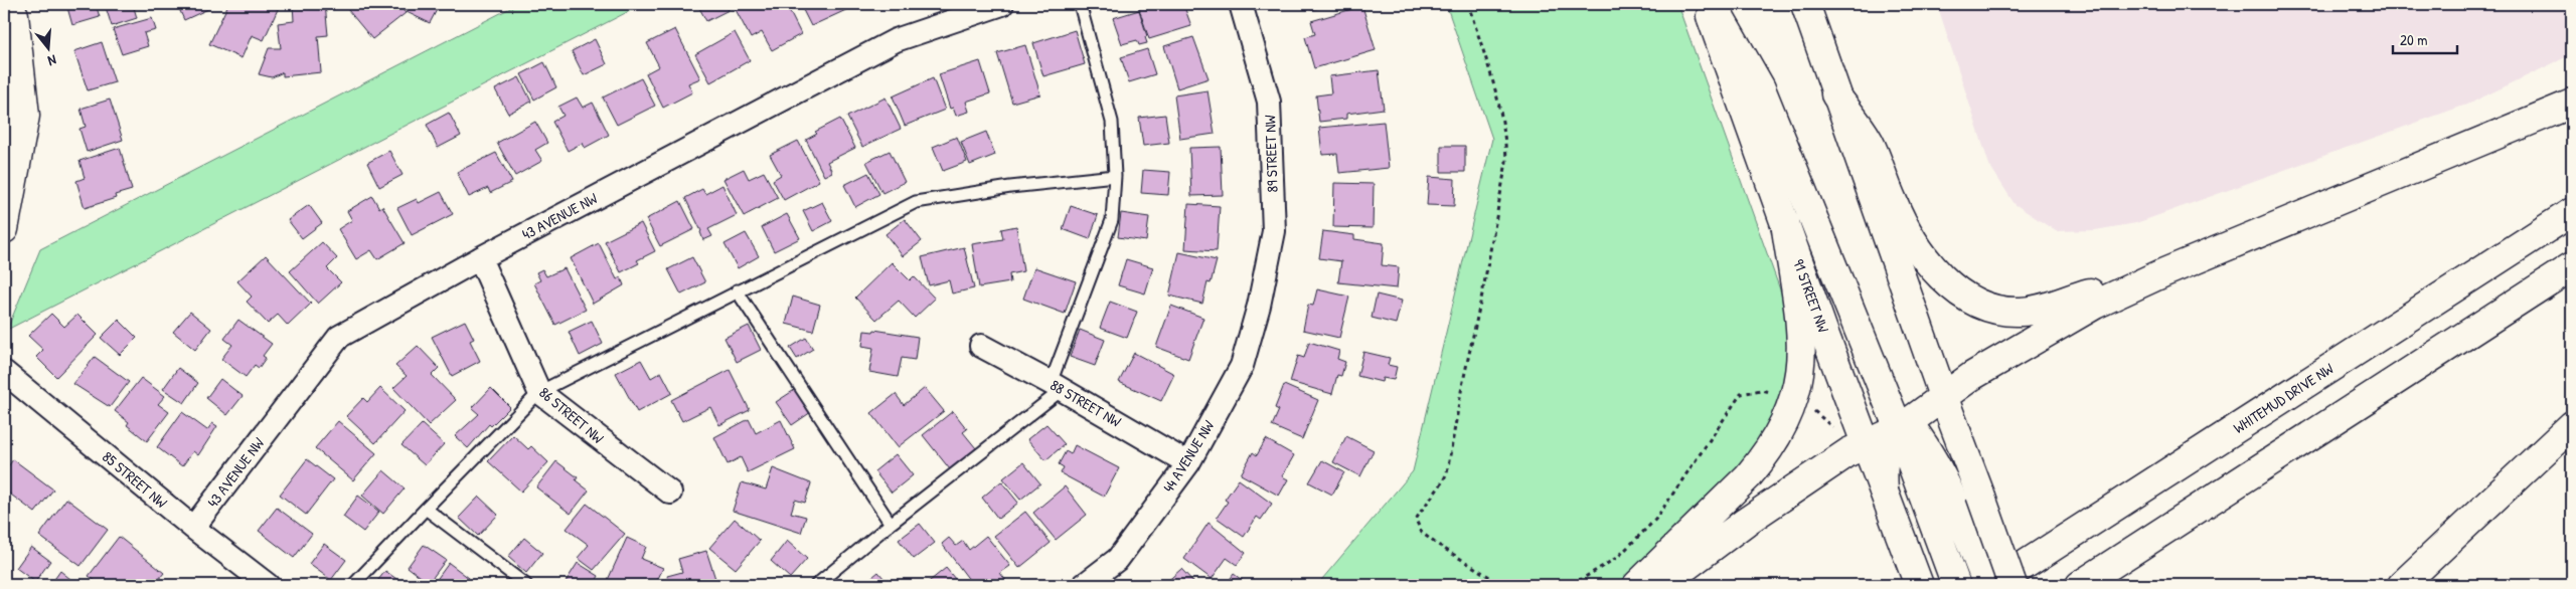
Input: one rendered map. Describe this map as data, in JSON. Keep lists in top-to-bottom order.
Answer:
{
  "streets": {
    "main road": ["91 STREET NW", "WHITEMUD DRIVE NW"],
    "street": [
      "89 STREET NW",
      "43 AVENUE NW",
      "88 STREET NW",
      "86 STREET NW",
      "44 AVENUE NW",
      "85 STREET NW"
    ]
  },
  "crossings": [
    ["89 STREET NW", "44 AVENUE NW"],
    ["43 AVENUE NW", "86 STREET NW"],
    ["43 AVENUE NW", "85 STREET NW"],
    ["88 STREET NW", "44 AVENUE NW"]
  ],
  "scale_bar": "20 m",
  "north": "bottom"
}
